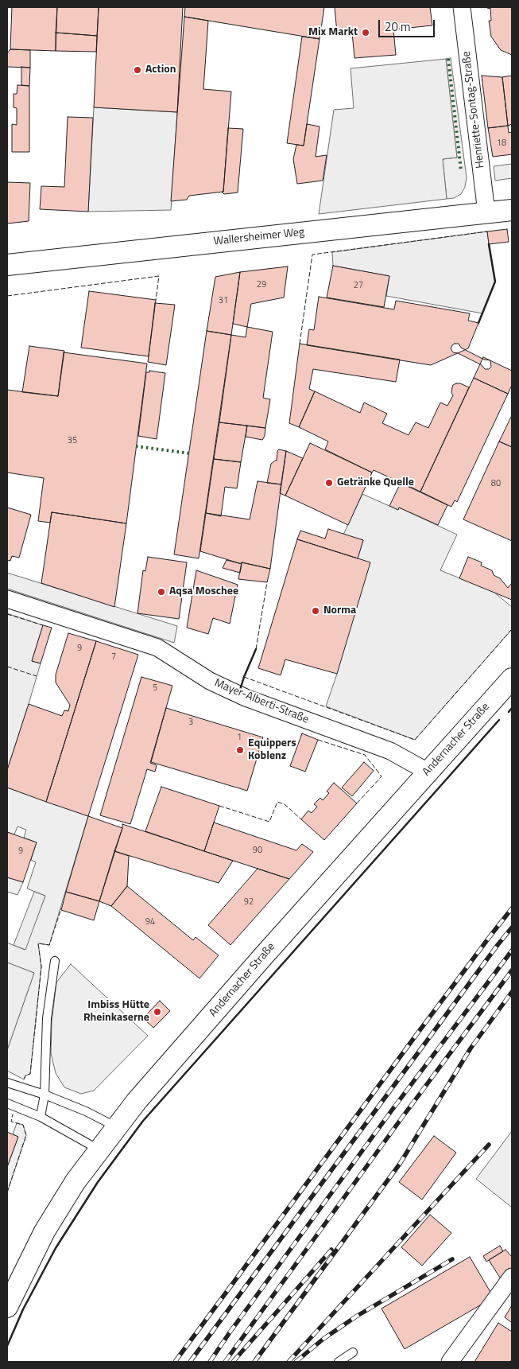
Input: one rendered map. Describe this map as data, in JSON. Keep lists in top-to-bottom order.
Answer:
{
  "streets": {
    "street": [
      "Henriette-Sontag-Straße",
      "Wallersheimer Weg",
      "Mayer-Alberti-Straße",
      "Andernacher Straße"
    ]
  },
  "crossings": [
    ["Henriette-Sontag-Straße", "Wallersheimer Weg"],
    ["Mayer-Alberti-Straße", "Andernacher Straße"]
  ],
  "places": [
    "Mix Markt",
    "Action",
    "Getränke Quelle",
    "Aqsa Moschee",
    "Norma",
    "Equippers Koblenz",
    "Imbiss Hütte Rheinkaserne"
  ],
  "house_numbers": [
    "18",
    "29",
    "27",
    "31",
    "35",
    "80",
    "9",
    "7",
    "5",
    "3",
    "1",
    "90",
    "9",
    "92",
    "94"
  ],
  "scale_bar": "20 m"
}
